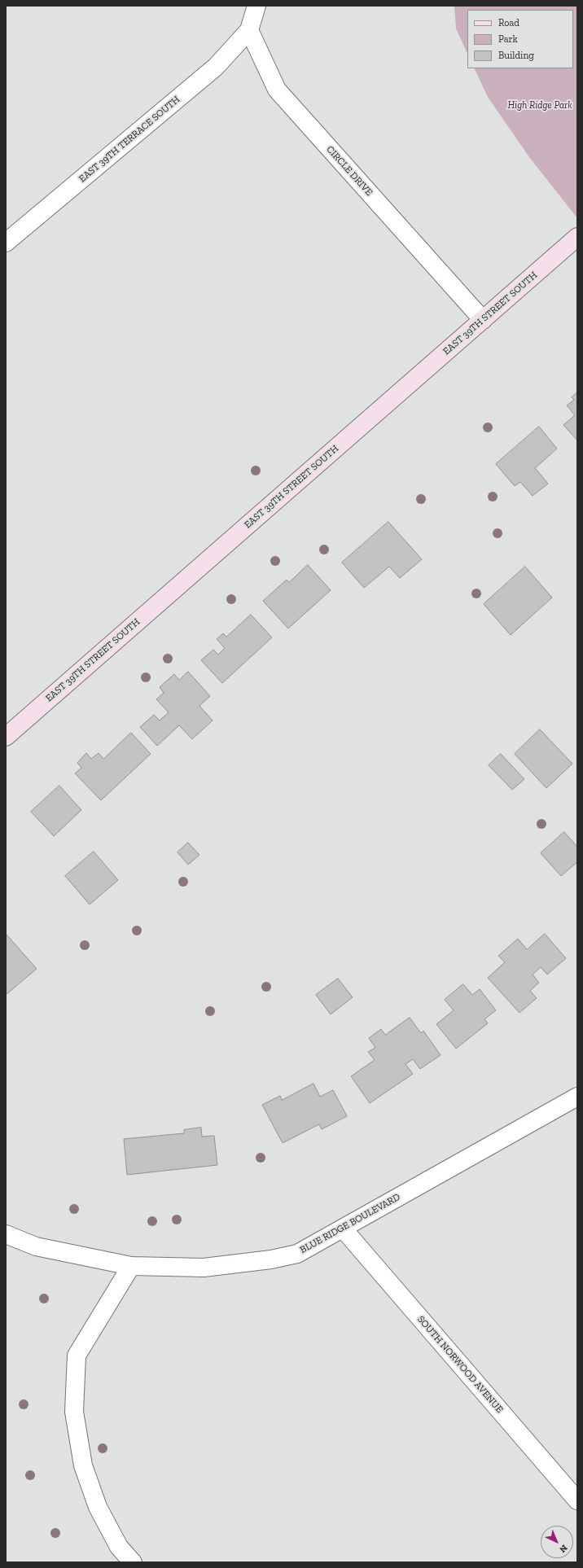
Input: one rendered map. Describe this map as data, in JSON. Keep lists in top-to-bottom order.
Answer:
{
  "streets": {
    "main road": ["EAST 39TH STREET SOUTH"],
    "street": [
      "EAST 39TH TERRACE SOUTH",
      "CIRCLE DRIVE",
      "BLUE RIDGE BOULEVARD",
      "SOUTH NORWOOD AVENUE"
    ]
  },
  "crossings": [
    ["EAST 39TH TERRACE SOUTH", "CIRCLE DRIVE"],
    ["CIRCLE DRIVE", "EAST 39TH STREET SOUTH"],
    ["BLUE RIDGE BOULEVARD", "SOUTH NORWOOD AVENUE"]
  ],
  "parks": ["High Ridge Park"],
  "legend": ["Road", "Park", "Building"],
  "north": "bottom right"
}
